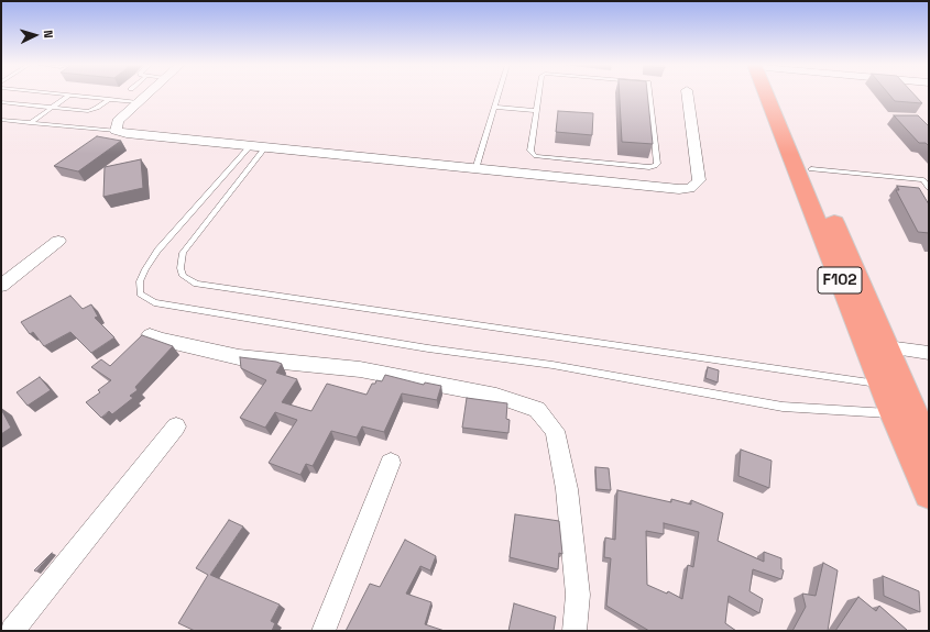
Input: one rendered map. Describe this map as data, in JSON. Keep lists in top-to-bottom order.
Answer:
{
  "streets": {
    "highway": ["F102"]
  },
  "north": "right"
}
